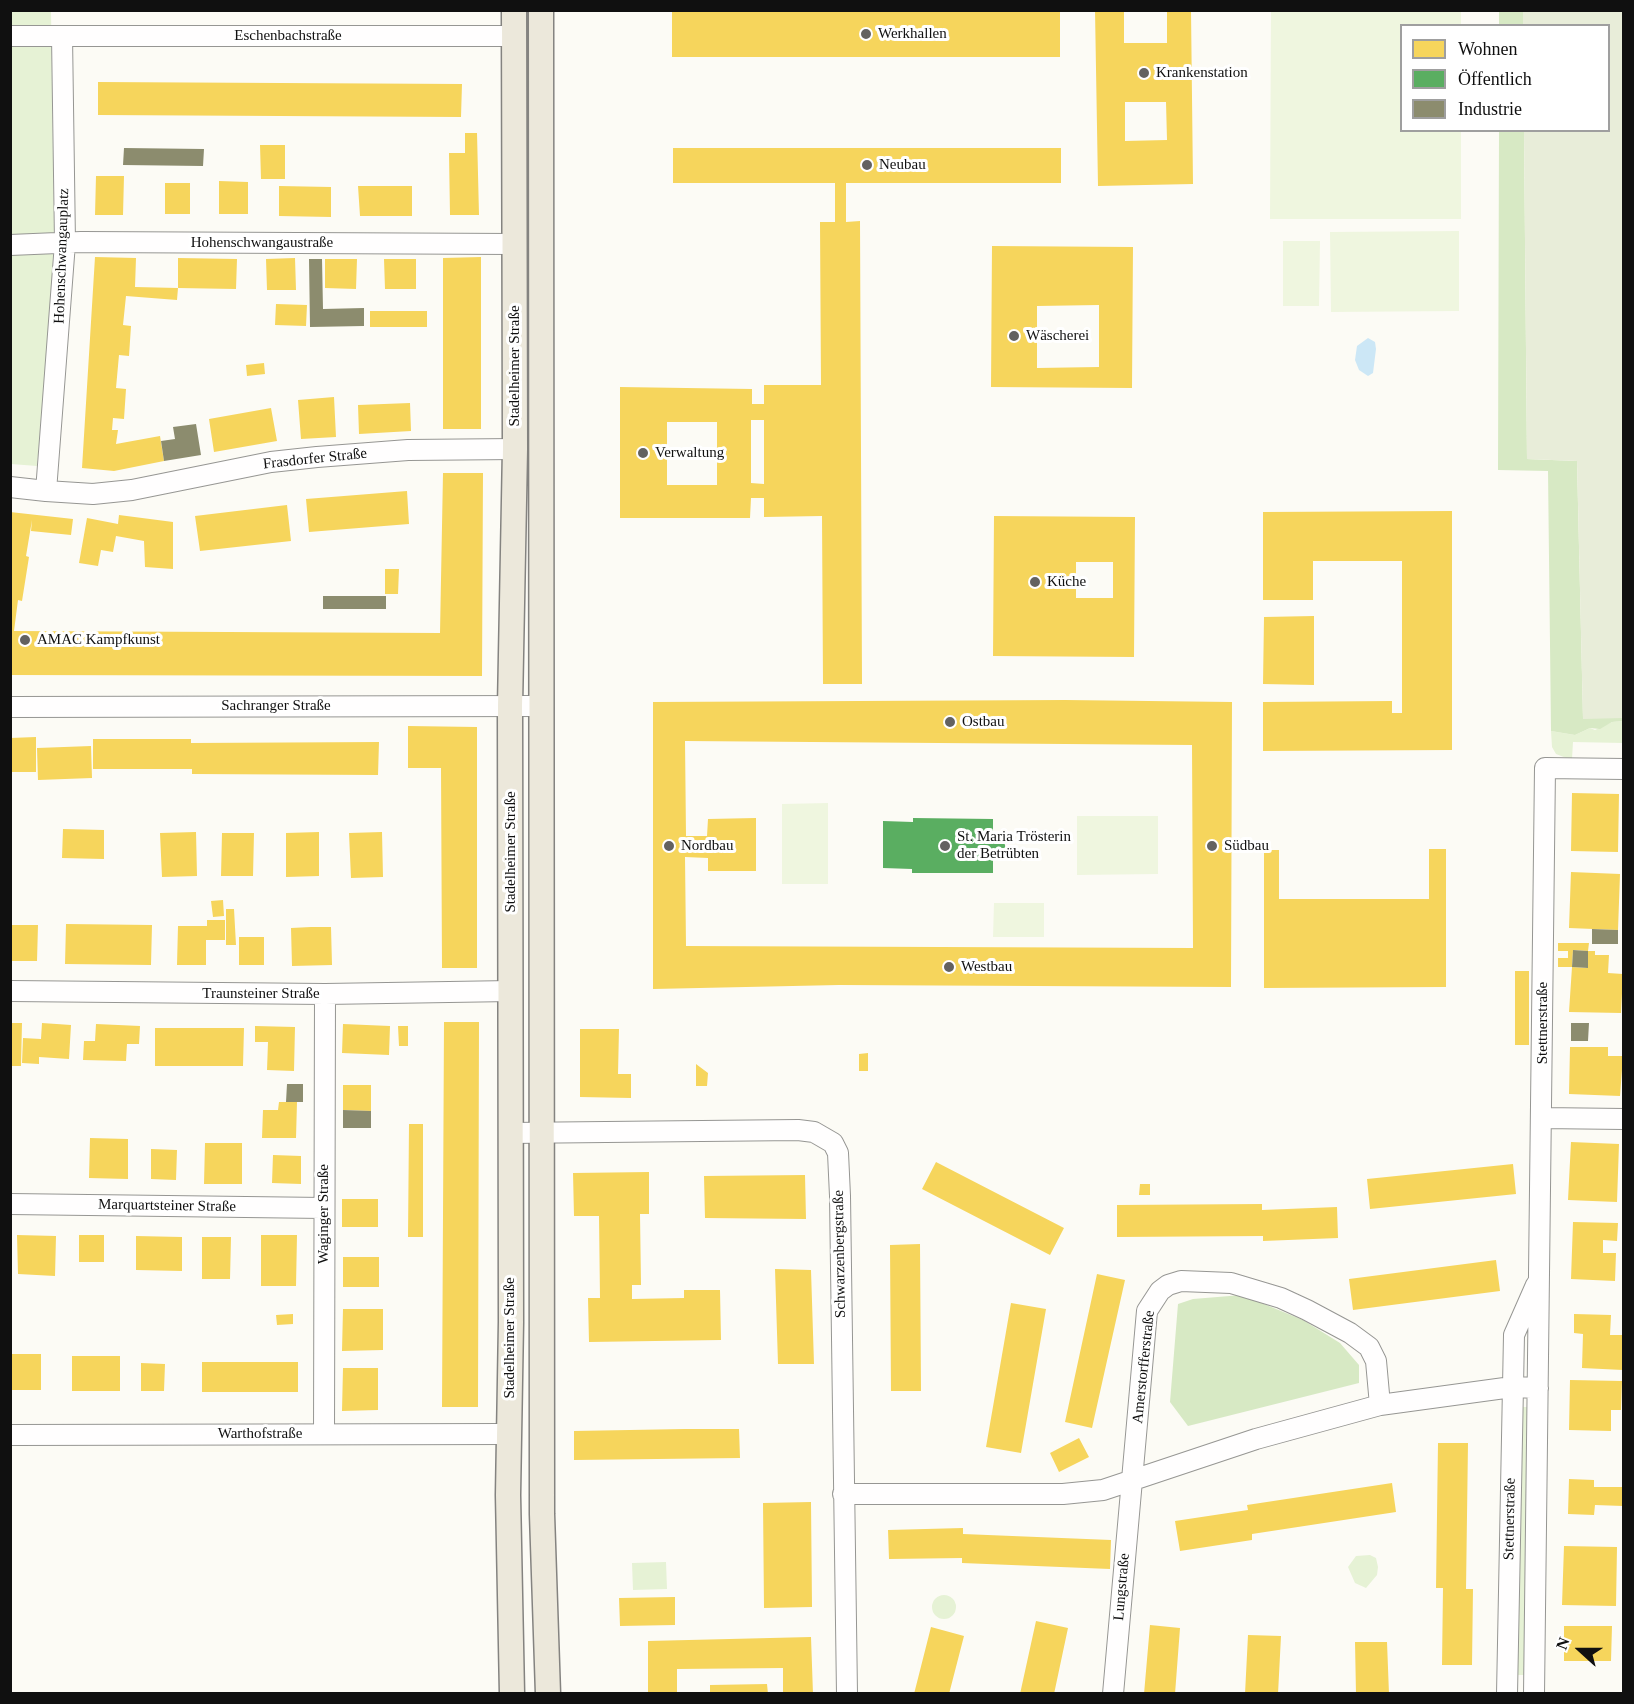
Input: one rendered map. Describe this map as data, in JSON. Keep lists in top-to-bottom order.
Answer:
{
  "streets": {
    "main road": ["Stadelheimer Straße"],
    "street": [
      "Eschenbachstraße",
      "Hohenschwangaustraße",
      "Hohenschwangauplatz",
      "Frasdorfer Straße",
      "Sachranger Straße",
      "Traunsteiner Straße",
      "Stettnerstraße",
      "Marquartsteiner Straße",
      "Waginger Straße",
      "Schwarzenbergstraße",
      "Amerstorfferstraße",
      "Warthofstraße",
      "Lungstraße"
    ]
  },
  "crossings": [
    ["Eschenbachstraße", "Hohenschwangauplatz"],
    ["Eschenbachstraße", "Stadelheimer Straße"],
    ["Hohenschwangaustraße", "Hohenschwangauplatz"],
    ["Hohenschwangaustraße", "Stadelheimer Straße"],
    ["Hohenschwangauplatz", "Frasdorfer Straße"],
    ["Stadelheimer Straße", "Frasdorfer Straße"],
    ["Stadelheimer Straße", "Sachranger Straße"],
    ["Stadelheimer Straße", "Traunsteiner Straße"],
    ["Stadelheimer Straße", "Schwarzenbergstraße"],
    ["Stadelheimer Straße", "Warthofstraße"],
    ["Traunsteiner Straße", "Waginger Straße"],
    ["Marquartsteiner Straße", "Waginger Straße"],
    ["Waginger Straße", "Warthofstraße"],
    ["Amerstorfferstraße", "Lungstraße"]
  ],
  "places": [
    "Werkhallen",
    "Krankenstation",
    "Neubau",
    "Wäscherei",
    "Verwaltung",
    "Küche",
    "AMAC Kampfkunst",
    "Ostbau",
    "Nordbau",
    "St. Maria Trösterin der Betrübten",
    "Südbau",
    "Westbau"
  ],
  "legend": ["Wohnen", "Öffentlich", "Industrie"],
  "north": "left"
}
